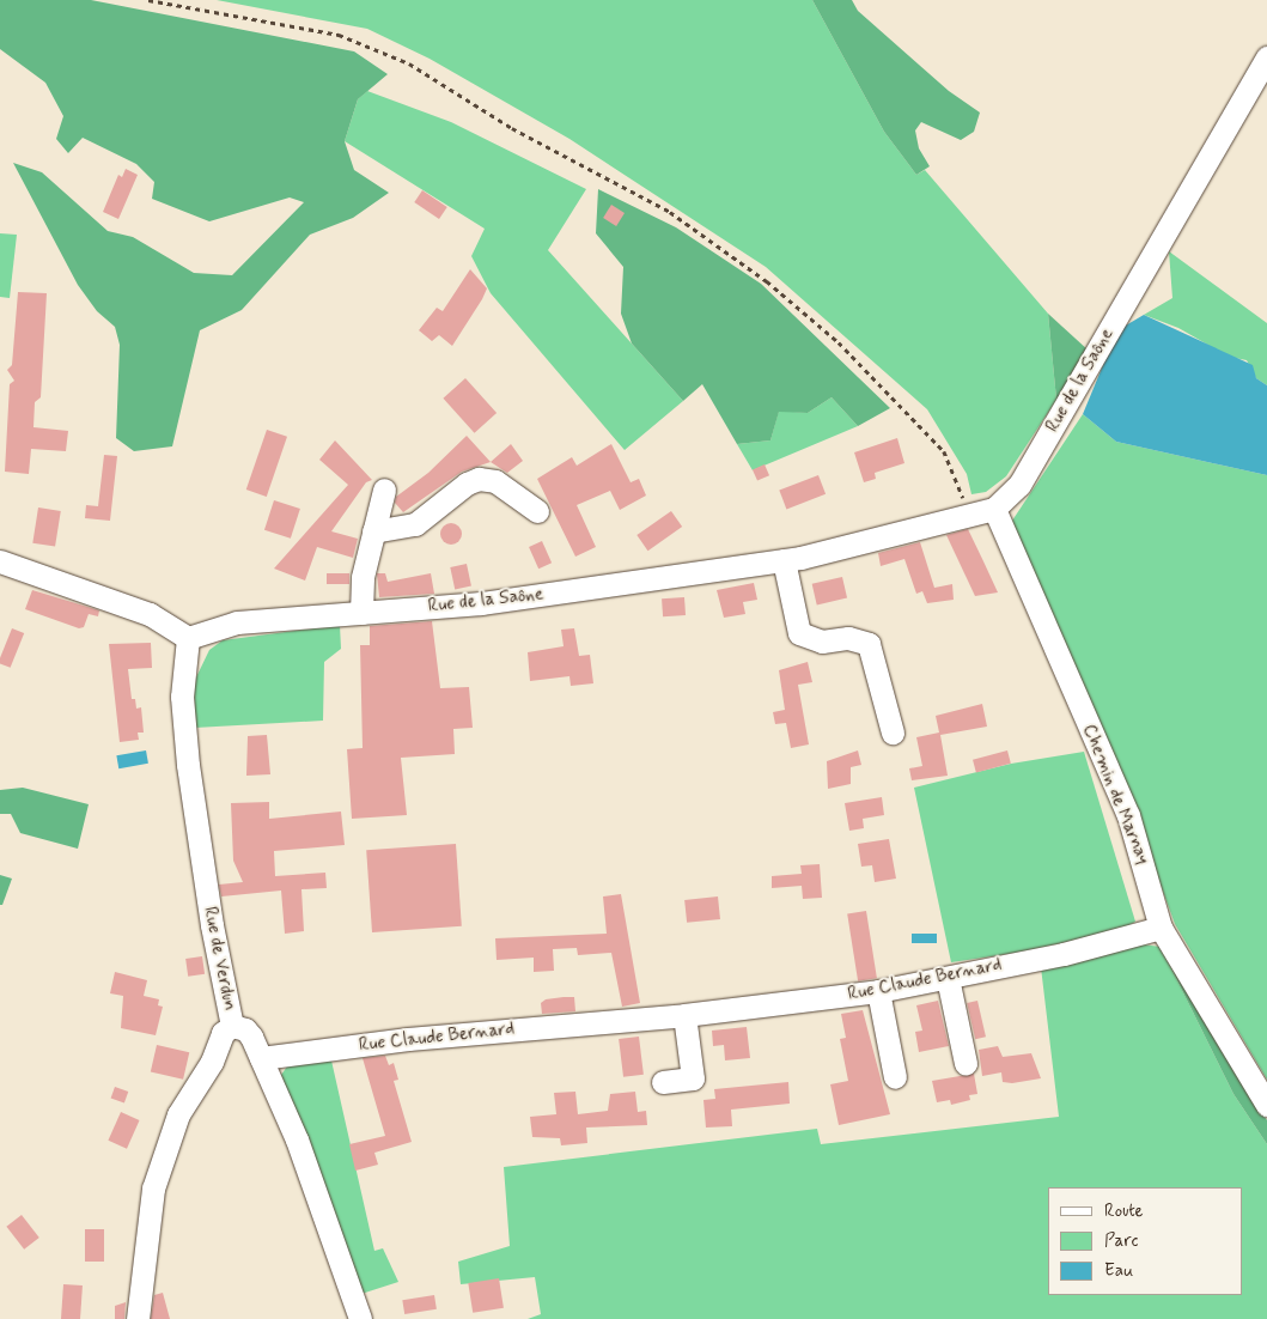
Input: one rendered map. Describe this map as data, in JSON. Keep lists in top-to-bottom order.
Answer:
{
  "streets": {
    "street": [
      "Rue de la Saône",
      "Chemin de Marnay",
      "Rue de Verdun",
      "Rue Claude Bernard"
    ]
  },
  "crossings": [
    ["Rue de la Saône", "Chemin de Marnay"],
    ["Rue de la Saône", "Rue de Verdun"],
    ["Chemin de Marnay", "Rue Claude Bernard"],
    ["Rue de Verdun", "Rue Claude Bernard"]
  ],
  "legend": ["Route", "Parc", "Eau"]
}
